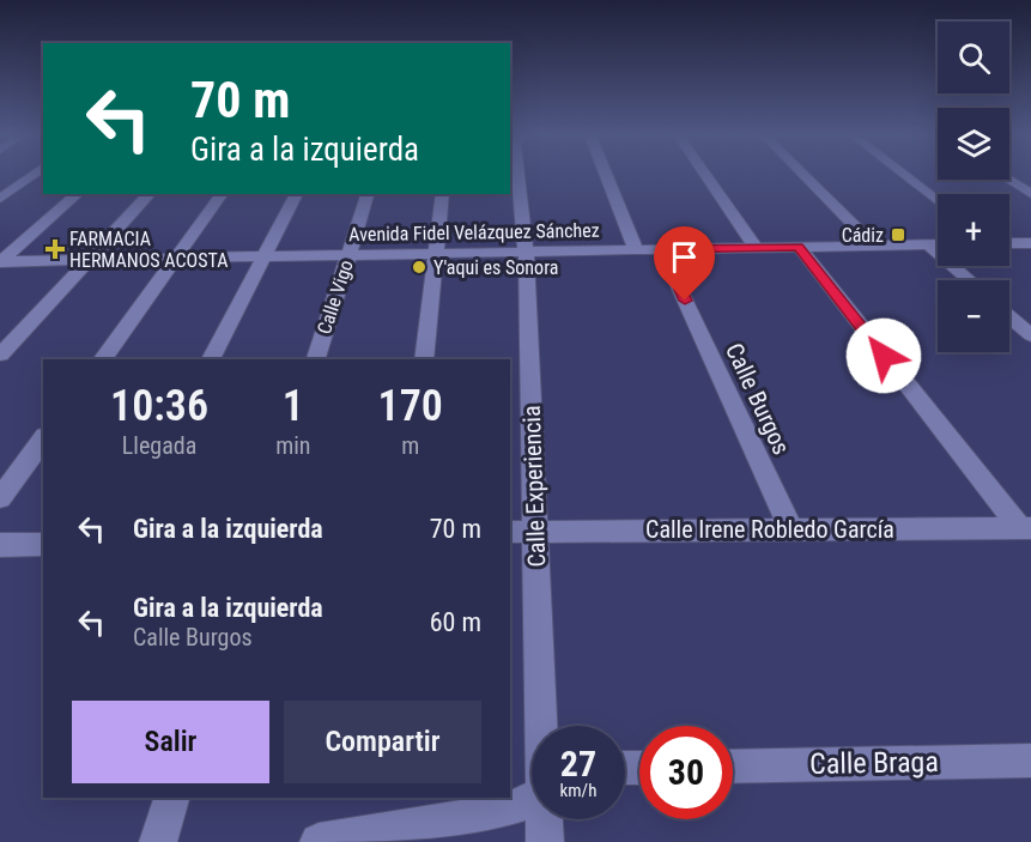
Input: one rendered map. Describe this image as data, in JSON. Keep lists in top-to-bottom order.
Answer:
{
  "streets": {
    "street": [
      "Avenida Fidel Velázquez Sánchez",
      "Calle Vigo",
      "Calle Burgos",
      "Calle Experiencia",
      "Calle Irene Robledo García",
      "Calle Braga"
    ]
  },
  "crossings": [
    ["Avenida Fidel Velázquez Sánchez", "Calle Vigo"],
    ["Avenida Fidel Velázquez Sánchez", "Calle Burgos"],
    ["Avenida Fidel Velázquez Sánchez", "Calle Experiencia"],
    ["Calle Burgos", "Calle Irene Robledo García"],
    ["Calle Experiencia", "Calle Irene Robledo García"]
  ],
  "places": {
    "transit": ["Cádiz"],
    "health": ["FARMACIA HERMANOS ACOSTA"],
    "other": ["Y'aqui es Sonora"]
  },
  "page": {
    "map_buttons": ["+", "−"],
    "turn": ["70 m", "Gira a la izquierda"],
    "eta": [
      "10:36",
      "Llegada",
      "1",
      "min",
      "170",
      "m"
    ],
    "list": [
      {
        "name": "Gira a la izquierda",
        "value": "70 m"
      },
      {
        "name": "Gira a la izquierda",
        "note": "Calle Burgos",
        "value": "60 m"
      }
    ],
    "buttons": ["Salir", "Compartir"],
    "speed": "27 km/h",
    "limit": "30"
  }
}
